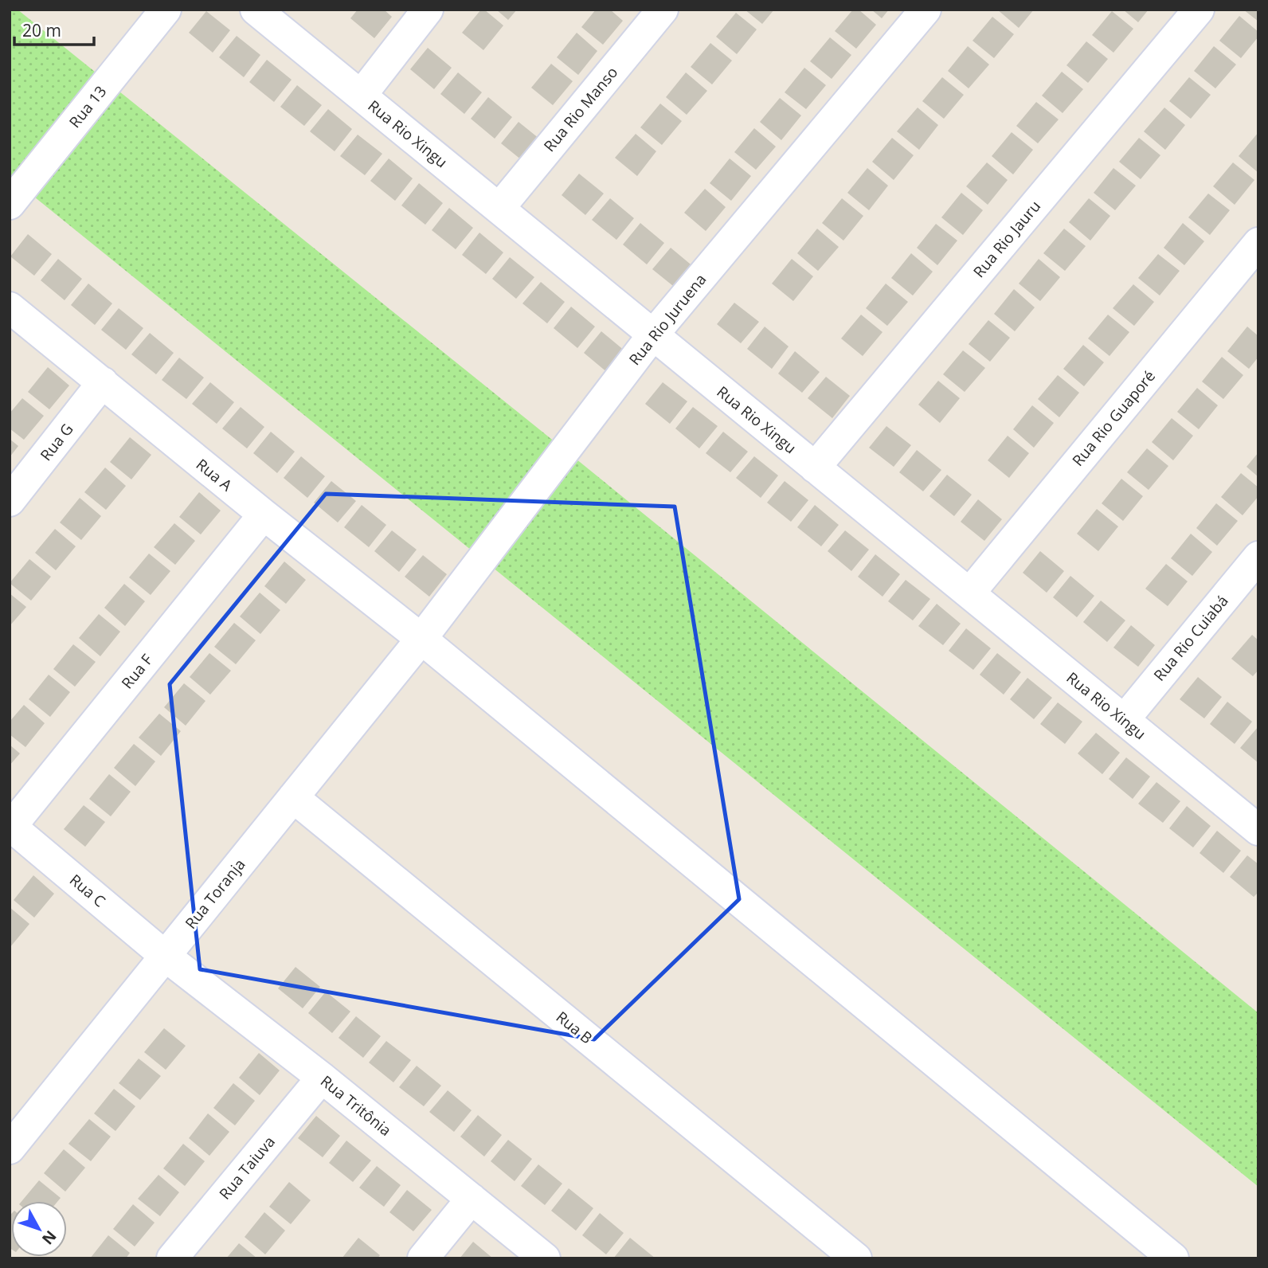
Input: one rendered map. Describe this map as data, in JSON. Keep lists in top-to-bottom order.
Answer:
{
  "streets": {
    "street": [
      "Rua 13",
      "Rua Rio Manso",
      "Rua Rio Xingu",
      "Rua Rio Jauru",
      "Rua Rio Juruena",
      "Rua Rio Guaporé",
      "Rua G",
      "Rua A",
      "Rua Rio Cuiabá",
      "Rua F",
      "Rua C",
      "Rua Toranja",
      "Rua B",
      "Rua Tritônia",
      "Rua Taiuva"
    ]
  },
  "crossings": [
    ["Rua Rio Manso", "Rua Rio Xingu"],
    ["Rua Rio Xingu", "Rua Rio Jauru"],
    ["Rua Rio Xingu", "Rua Rio Juruena"],
    ["Rua Rio Xingu", "Rua Rio Guaporé"],
    ["Rua Rio Xingu", "Rua Rio Cuiabá"],
    ["Rua Rio Juruena", "Rua A"],
    ["Rua Rio Juruena", "Rua Toranja"],
    ["Rua G", "Rua A"],
    ["Rua A", "Rua F"],
    ["Rua A", "Rua Toranja"],
    ["Rua F", "Rua C"],
    ["Rua C", "Rua Toranja"],
    ["Rua C", "Rua Tritônia"],
    ["Rua Toranja", "Rua B"],
    ["Rua Toranja", "Rua Tritônia"],
    ["Rua Tritônia", "Rua Taiuva"]
  ],
  "scale_bar": "20 m",
  "north": "bottom right"
}
